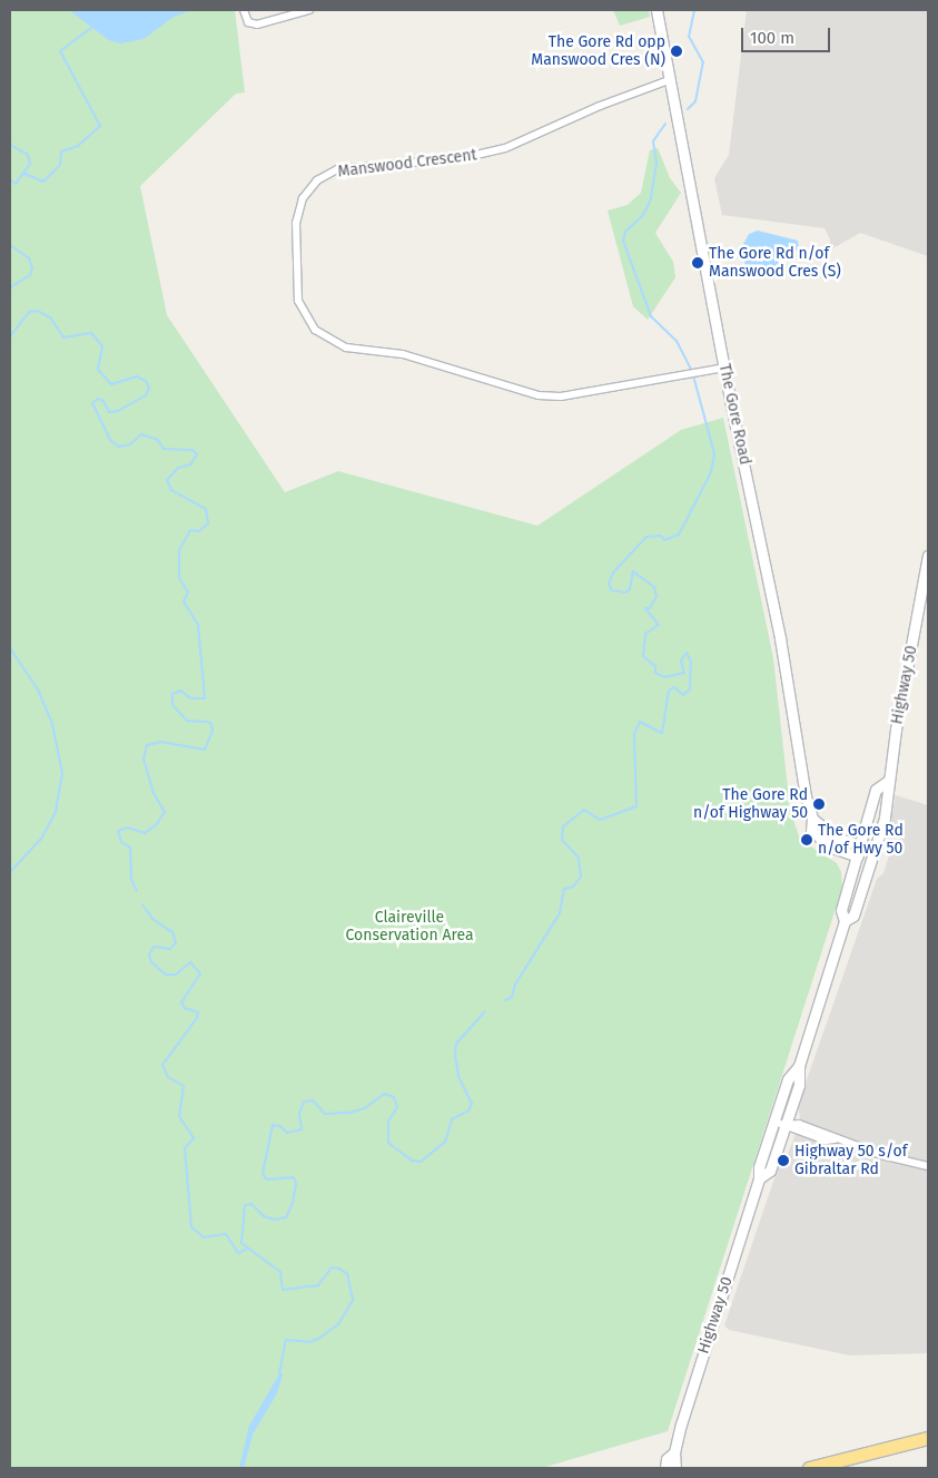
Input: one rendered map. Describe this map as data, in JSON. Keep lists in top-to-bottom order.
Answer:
{
  "streets": {
    "main road": ["The Gore Road", "Highway 50"],
    "street": ["Manswood Crescent"]
  },
  "crossings": [
    ["Manswood Crescent", "The Gore Road"],
    ["The Gore Road", "Highway 50"]
  ],
  "parks": ["Claireville Conservation Area"],
  "places": [
    "The Gore Rd opp Manswood Cres (N)",
    "The Gore Rd n/of Manswood Cres (S)",
    "The Gore Rd n/of Highway 50",
    "The Gore Rd n/of Hwy 50",
    "Highway 50 s/of Gibraltar Rd"
  ],
  "scale_bar": "100 m"
}
